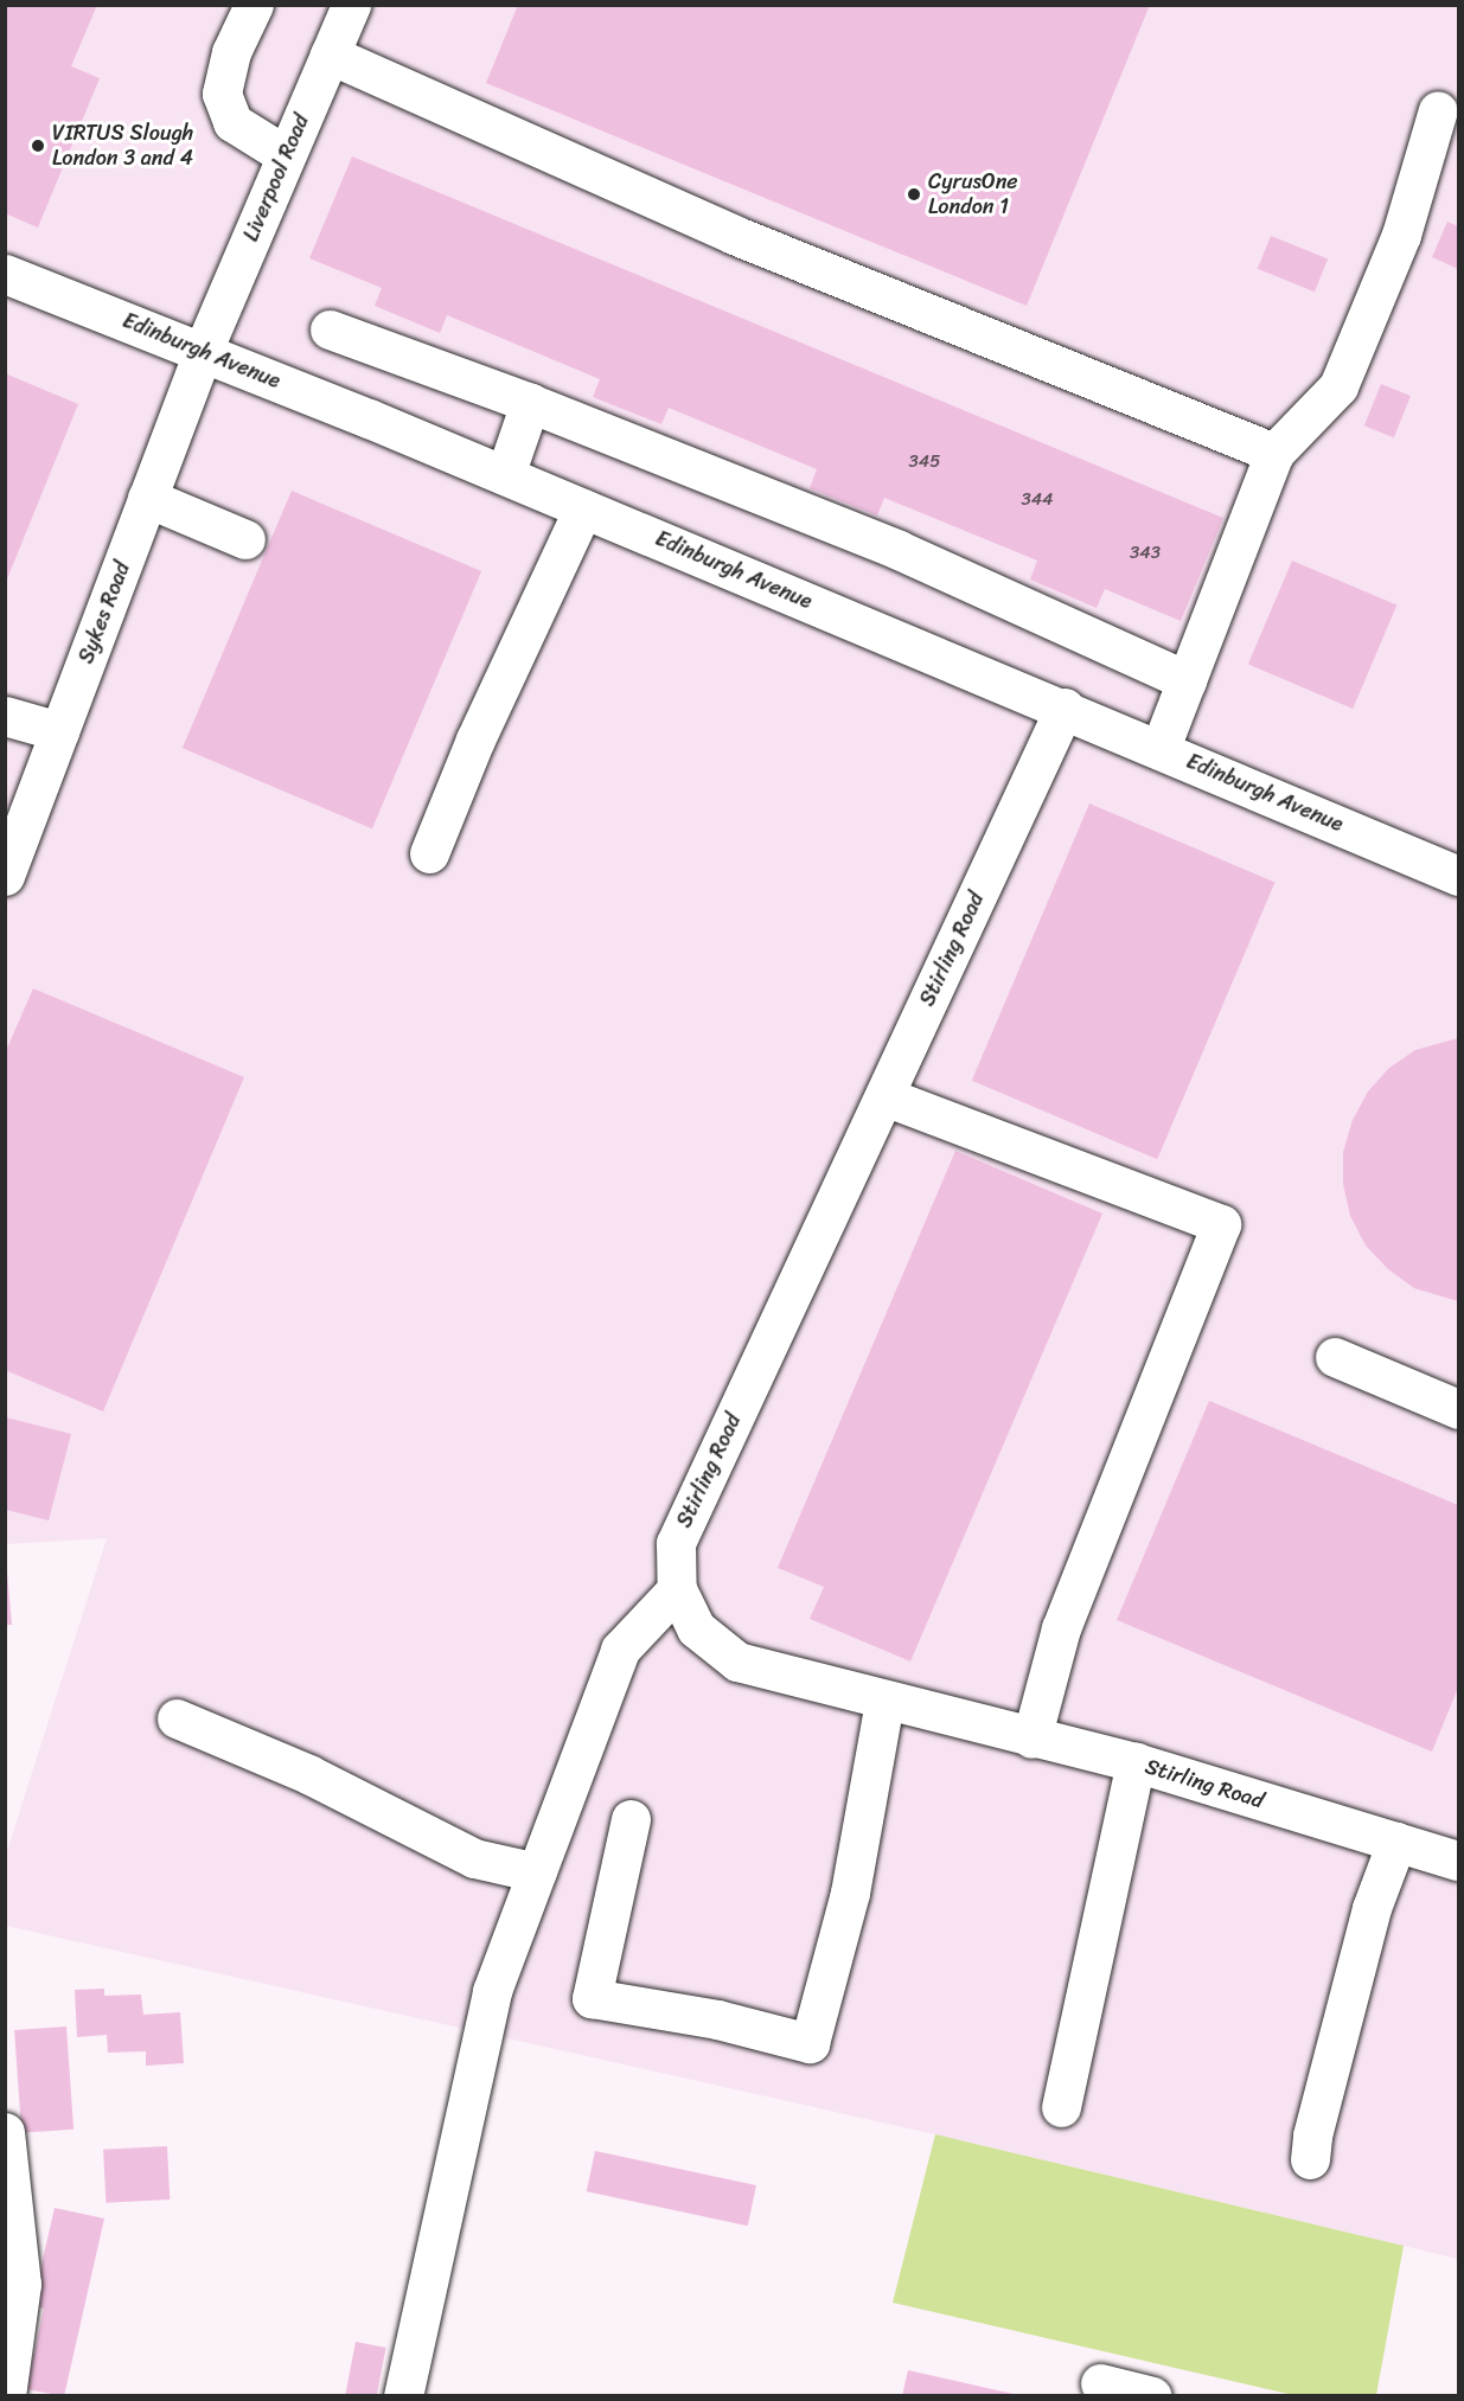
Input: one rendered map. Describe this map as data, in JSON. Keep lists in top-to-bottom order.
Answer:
{
  "streets": {
    "street": [
      "Liverpool Road",
      "Edinburgh Avenue",
      "Sykes Road",
      "Stirling Road"
    ]
  },
  "crossings": [
    ["Liverpool Road", "Edinburgh Avenue"],
    ["Liverpool Road", "Sykes Road"],
    ["Edinburgh Avenue", "Sykes Road"],
    ["Edinburgh Avenue", "Stirling Road"]
  ],
  "places": ["VIRTUS Slough London 3 and 4", "CyrusOne London 1"],
  "house_numbers": ["345", "344", "343"]
}
